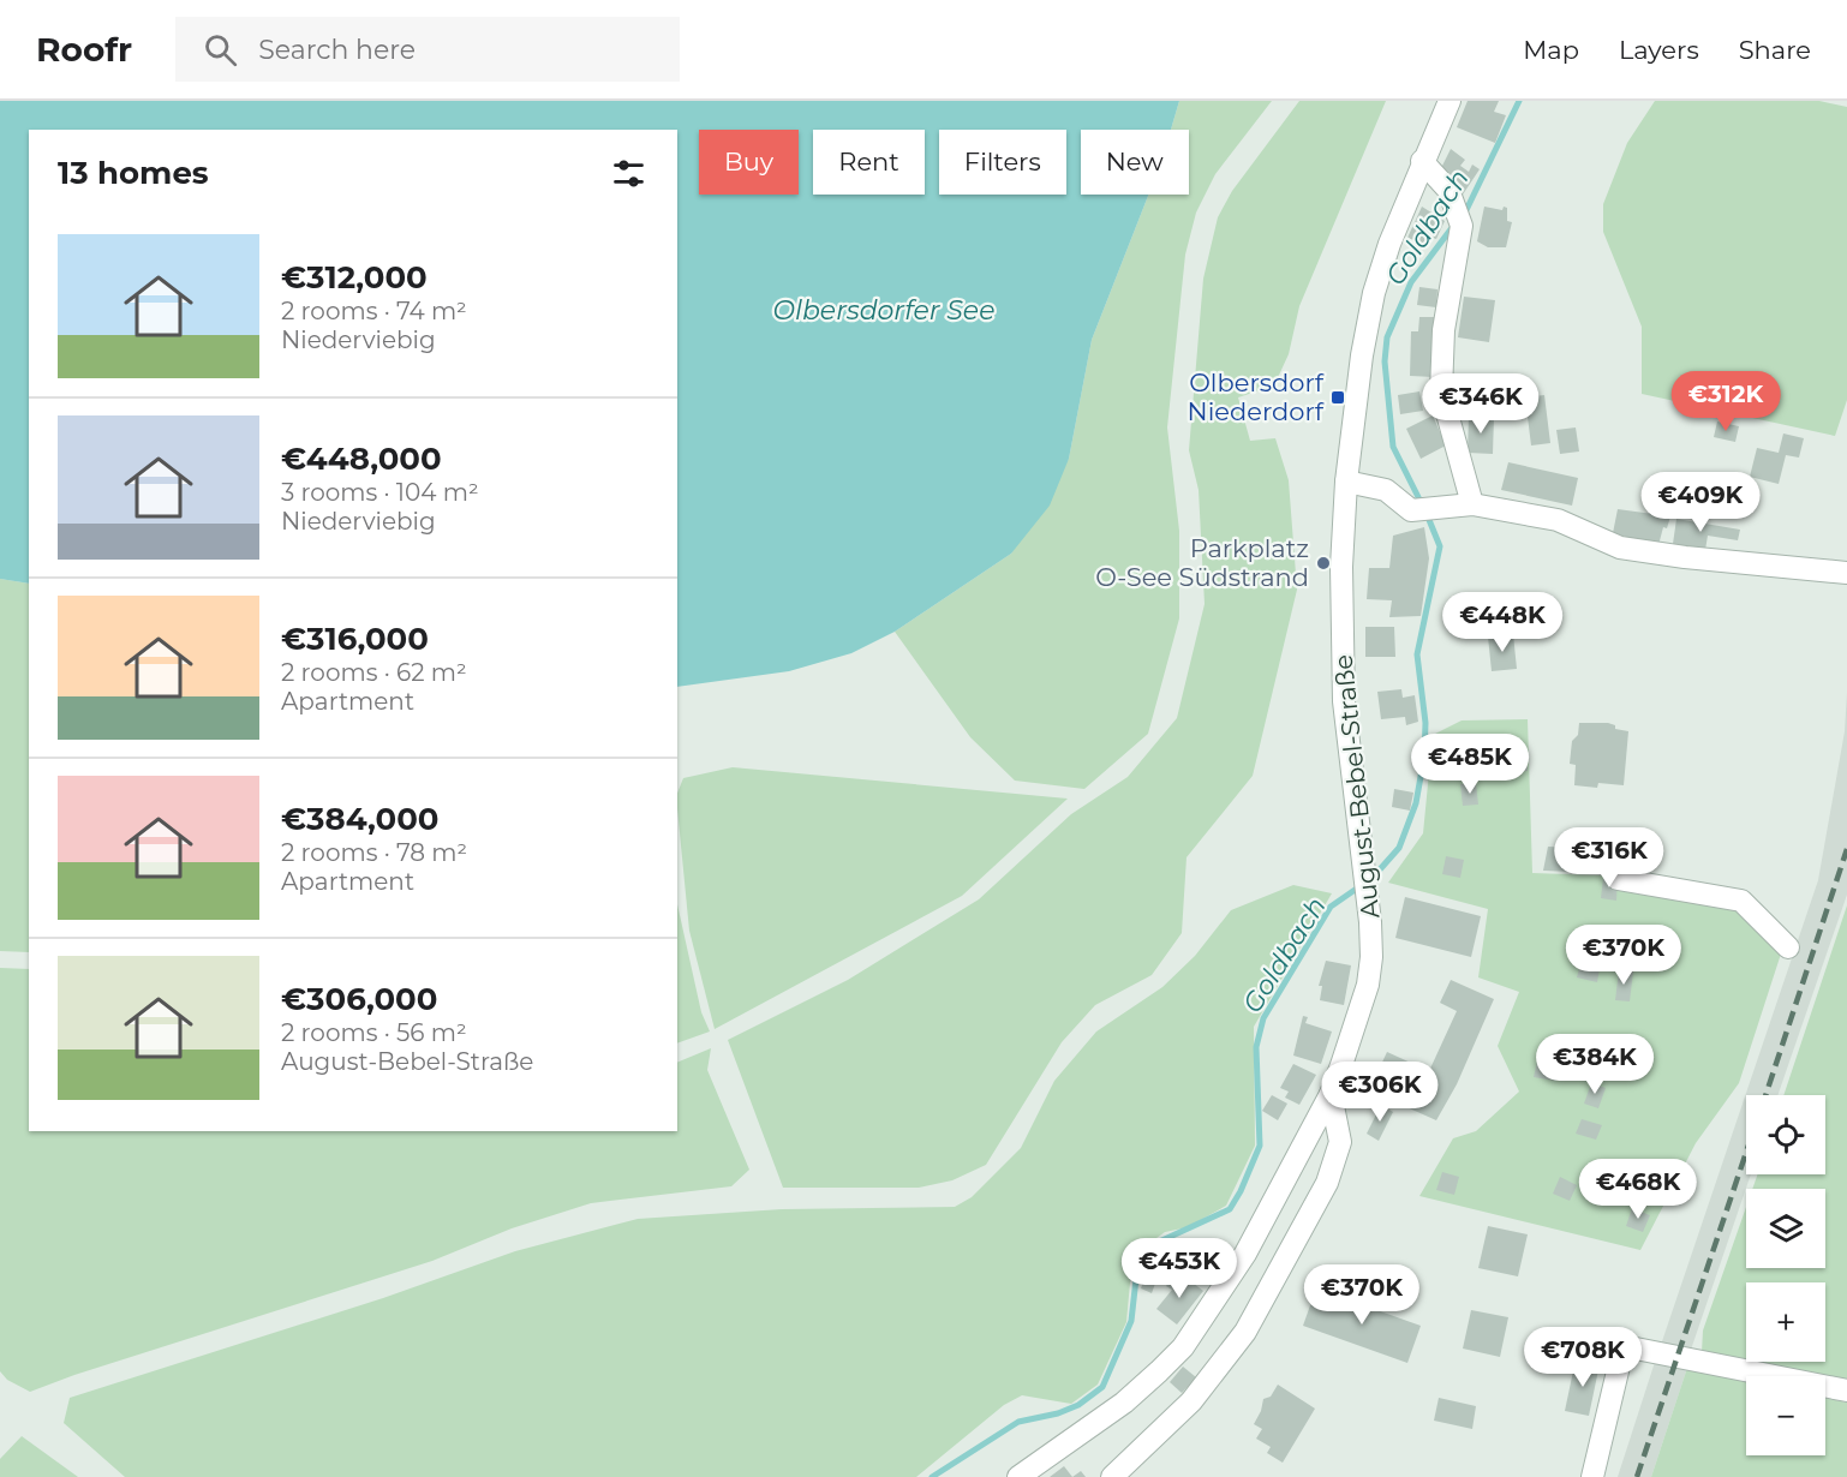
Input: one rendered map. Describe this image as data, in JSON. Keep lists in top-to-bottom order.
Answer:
{
  "streets": {
    "street": ["August-Bebel-Straße"]
  },
  "water": ["Goldbach", "Olbersdorfer See"],
  "places": {
    "transit": ["Olbersdorf Niederdorf"],
    "other": ["Parkplatz O-See Südstrand"]
  },
  "page": {
    "header": "Roofr",
    "search": "Search here",
    "nav": ["Map", "Layers", "Share"],
    "chip": [
      "Buy",
      "Rent",
      "Filters",
      "New"
    ],
    "heading": "13 homes",
    "list": [
      {
        "name": "€312,000",
        "note": "2 rooms · 74 m² · Niederviebig"
      },
      {
        "name": "€448,000",
        "note": "3 rooms · 104 m² · Niederviebig"
      },
      {
        "name": "€316,000",
        "note": "2 rooms · 62 m² · Apartment"
      },
      {
        "name": "€384,000",
        "note": "2 rooms · 78 m² · Apartment"
      },
      {
        "name": "€306,000",
        "note": "2 rooms · 56 m² · August-Bebel-Straße"
      }
    ],
    "price": [
      "€312K",
      "€346K",
      "€409K",
      "€448K",
      "€485K",
      "€316K",
      "€370K",
      "€384K",
      "€306K",
      "€468K",
      "€453K",
      "€370K",
      "€708K"
    ],
    "map_buttons": ["+", "−"]
  }
}
